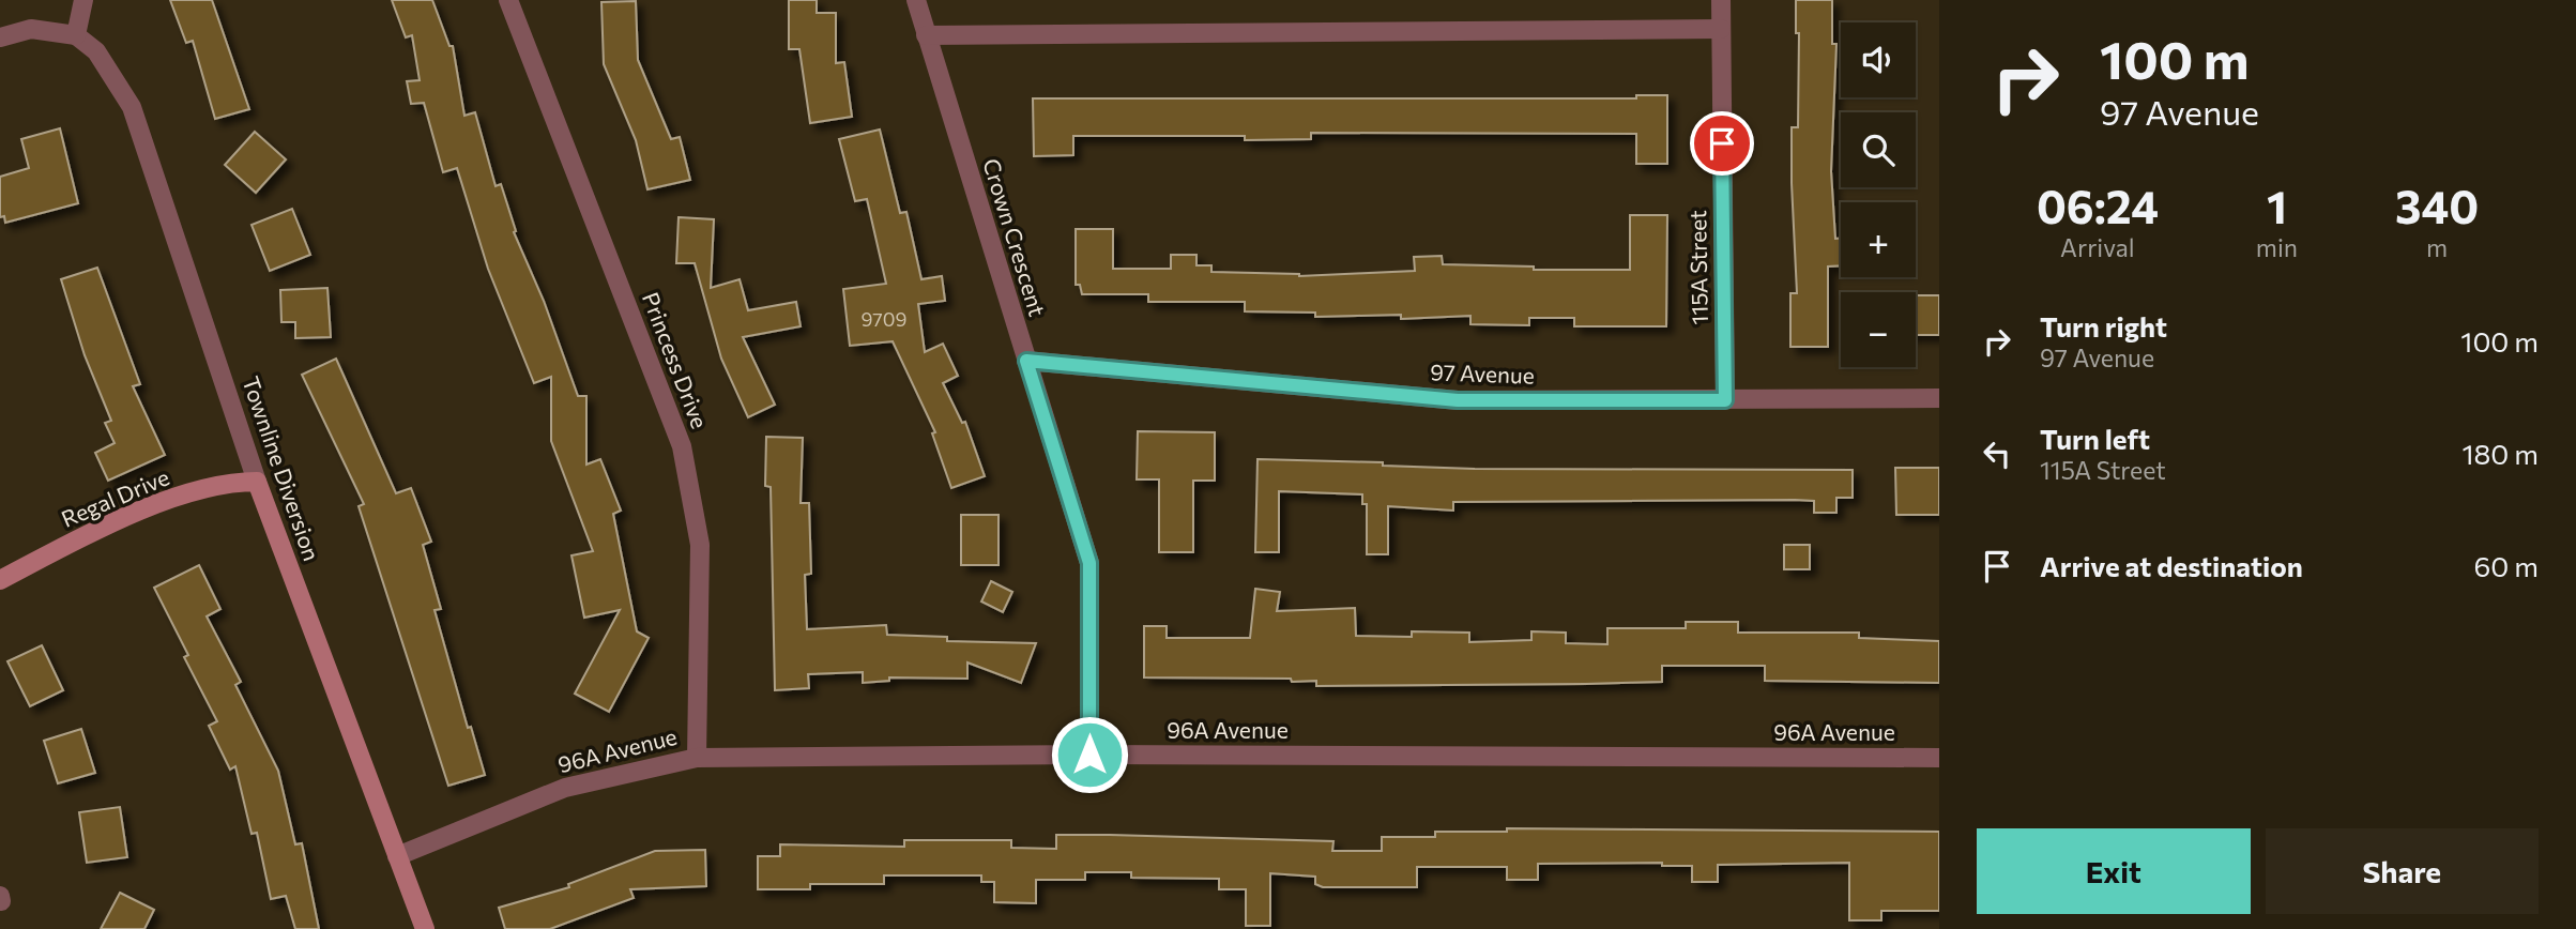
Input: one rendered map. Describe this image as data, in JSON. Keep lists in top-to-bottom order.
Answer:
{
  "streets": {
    "street": [
      "Crown Crescent",
      "115A Street",
      "Princess Drive",
      "97 Avenue",
      "Townline Diversion",
      "Regal Drive",
      "96A Avenue"
    ]
  },
  "crossings": [
    ["Crown Crescent", "97 Avenue"],
    ["Crown Crescent", "96A Avenue"],
    ["115A Street", "97 Avenue"],
    ["Princess Drive", "96A Avenue"],
    ["Townline Diversion", "Regal Drive"],
    ["Townline Diversion", "96A Avenue"]
  ],
  "house_numbers": ["9709"],
  "page": {
    "turn": ["100 m", "97 Avenue"],
    "map_buttons": ["+", "−"],
    "eta": [
      "06:24",
      "Arrival",
      "1",
      "min",
      "340",
      "m"
    ],
    "list": [
      {
        "name": "Turn right",
        "note": "97 Avenue",
        "value": "100 m"
      },
      {
        "name": "Turn left",
        "note": "115A Street",
        "value": "180 m"
      },
      {
        "name": "Arrive at destination",
        "value": "60 m"
      }
    ],
    "buttons": ["Exit", "Share"]
  }
}
